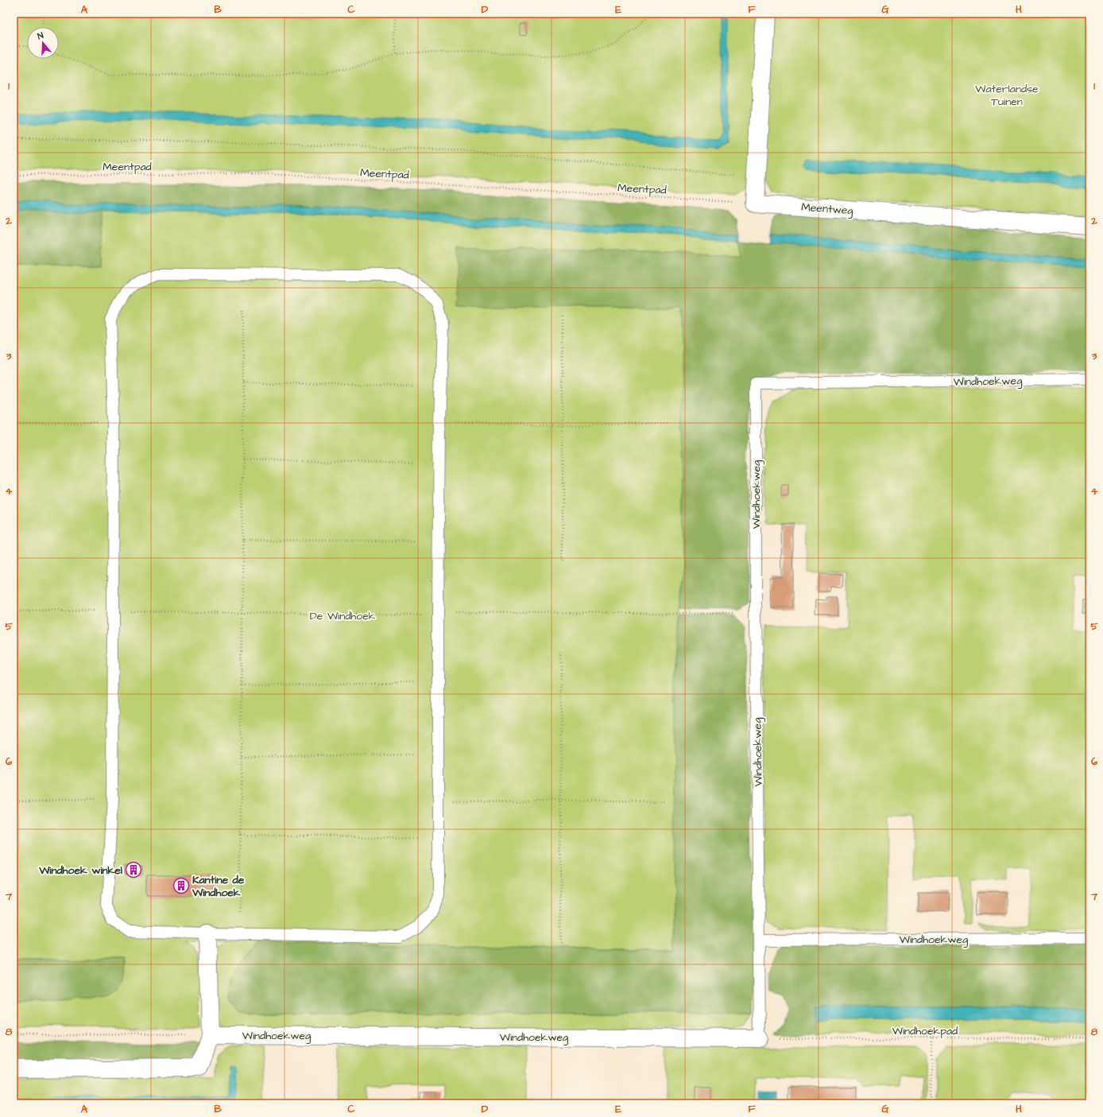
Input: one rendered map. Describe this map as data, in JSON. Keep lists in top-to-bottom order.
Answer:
{
  "streets": {
    "street": ["Meentweg", "Windhoekweg"],
    "path": ["Meentpad", "Windhoekpad"]
  },
  "crossings": [
    ["Meentpad", "Meentweg"],
    ["Windhoekweg", "Windhoekpad"]
  ],
  "parks": ["Waterlandse Tuinen", "De Windhoek"],
  "places": {
    "building": ["Windhoek winkel", "Kantine de Windhoek"]
  },
  "north": "top",
  "grid": {
    "columns": [
      "A",
      "B",
      "C",
      "D",
      "E",
      "F",
      "G",
      "H"
    ],
    "rows": [
      "1",
      "2",
      "3",
      "4",
      "5",
      "6",
      "7",
      "8"
    ]
  }
}
